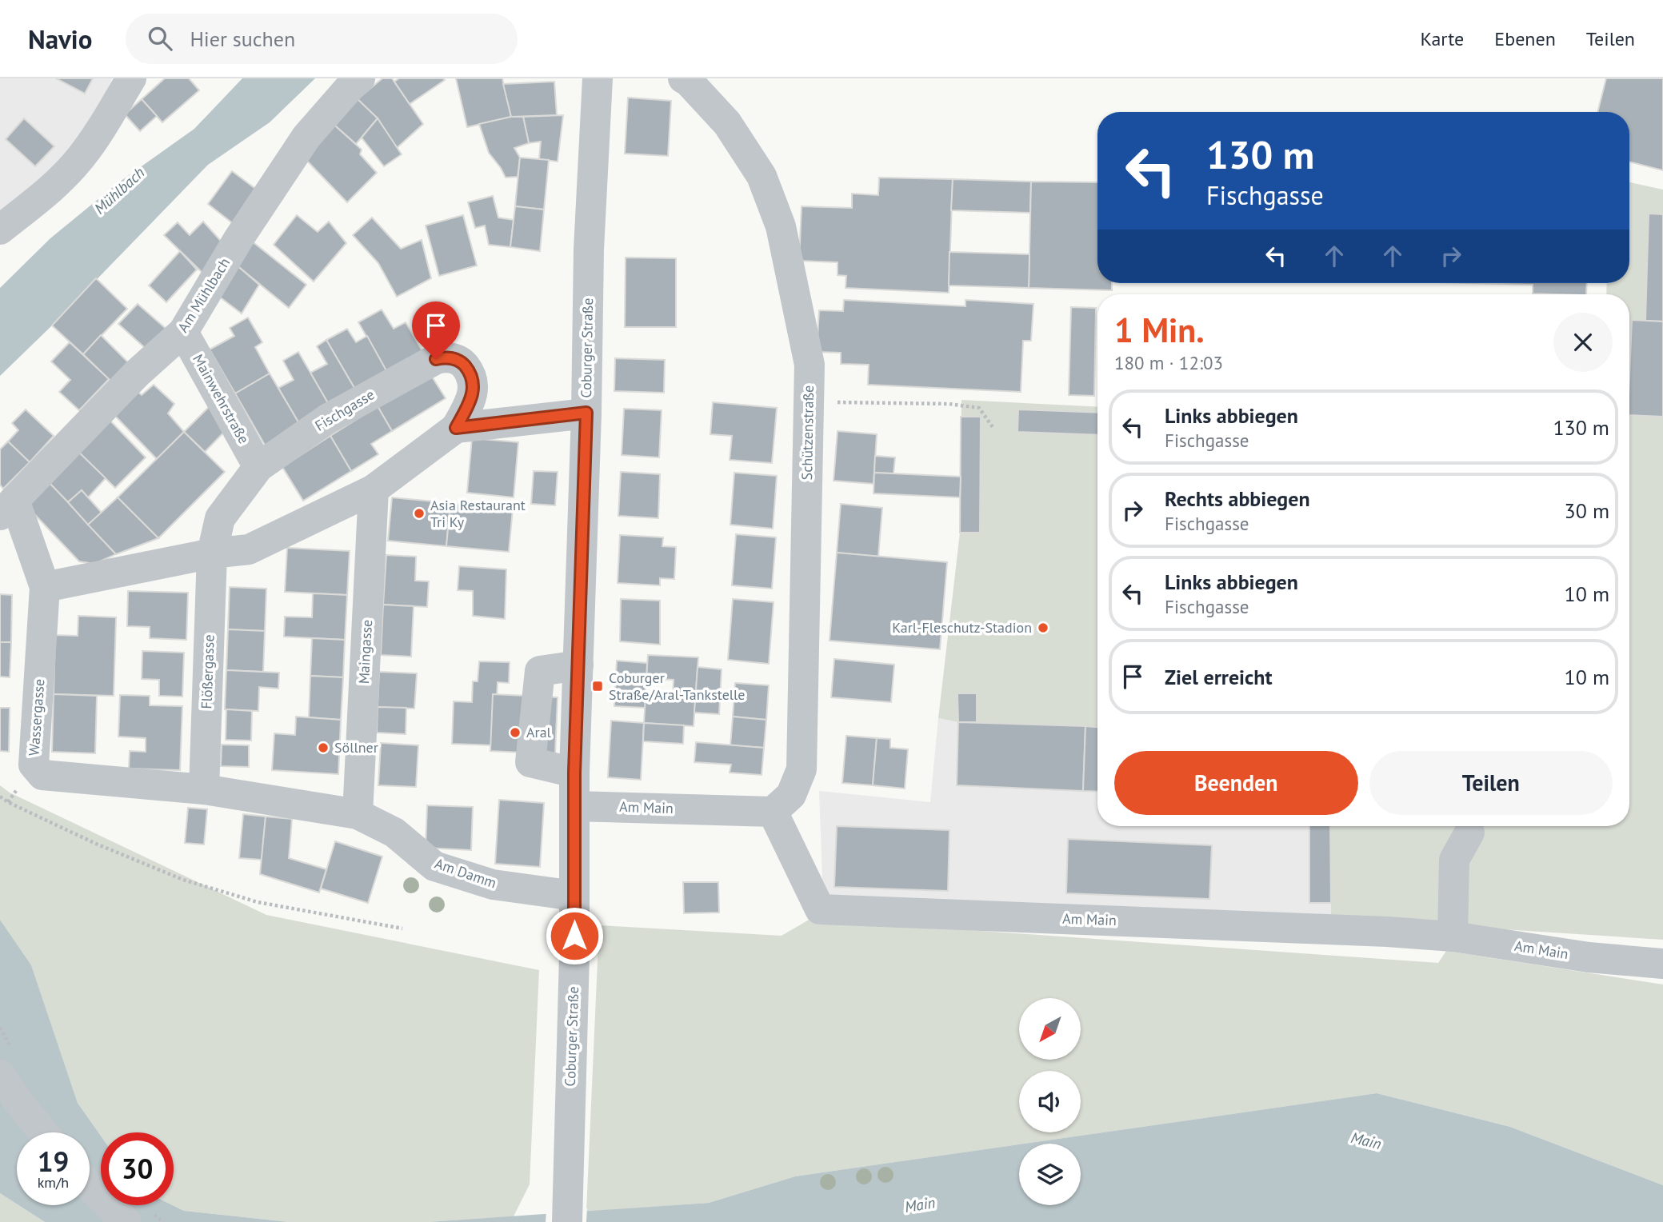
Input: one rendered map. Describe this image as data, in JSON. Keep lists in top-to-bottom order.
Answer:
{
  "streets": {
    "street": [
      "Am Mühlbach",
      "Coburger Straße",
      "Mainwehrstraße",
      "Fischgasse",
      "Schützenstraße",
      "Maingasse",
      "Flößergasse",
      "Wassergasse",
      "Am Main",
      "Am Damm"
    ]
  },
  "crossings": [
    ["Am Mühlbach", "Mainwehrstraße"],
    ["Am Mühlbach", "Wassergasse"],
    ["Coburger Straße", "Am Main"],
    ["Coburger Straße", "Am Damm"],
    ["Mainwehrstraße", "Fischgasse"],
    ["Fischgasse", "Maingasse"],
    ["Fischgasse", "Flößergasse"],
    ["Fischgasse", "Wassergasse"],
    ["Schützenstraße", "Am Main"],
    ["Maingasse", "Am Damm"],
    ["Flößergasse", "Wassergasse"],
    ["Flößergasse", "Am Damm"],
    ["Wassergasse", "Am Damm"]
  ],
  "water": ["Mühlbach", "Main"],
  "places": {
    "other": [
      "Asia Restaurant Tri Ky",
      "Karl-Fleschutz-Stadion",
      "Aral",
      "Söllner"
    ],
    "transit": ["Coburger Straße/Aral-Tankstelle"]
  },
  "north": "bottom left",
  "page": {
    "header": "Navio",
    "search": "Hier suchen",
    "nav": ["Karte", "Ebenen", "Teilen"],
    "turn": ["130 m", "Fischgasse"],
    "heading": ["1 Min.", "180 m · 12:03"],
    "list": [
      {
        "name": "Links abbiegen",
        "note": "Fischgasse",
        "value": "130 m"
      },
      {
        "name": "Rechts abbiegen",
        "note": "Fischgasse",
        "value": "30 m"
      },
      {
        "name": "Links abbiegen",
        "note": "Fischgasse",
        "value": "10 m"
      },
      {
        "name": "Ziel erreicht",
        "value": "10 m"
      }
    ],
    "buttons": ["Beenden", "Teilen"],
    "speed": "19 km/h",
    "limit": "30"
  }
}
